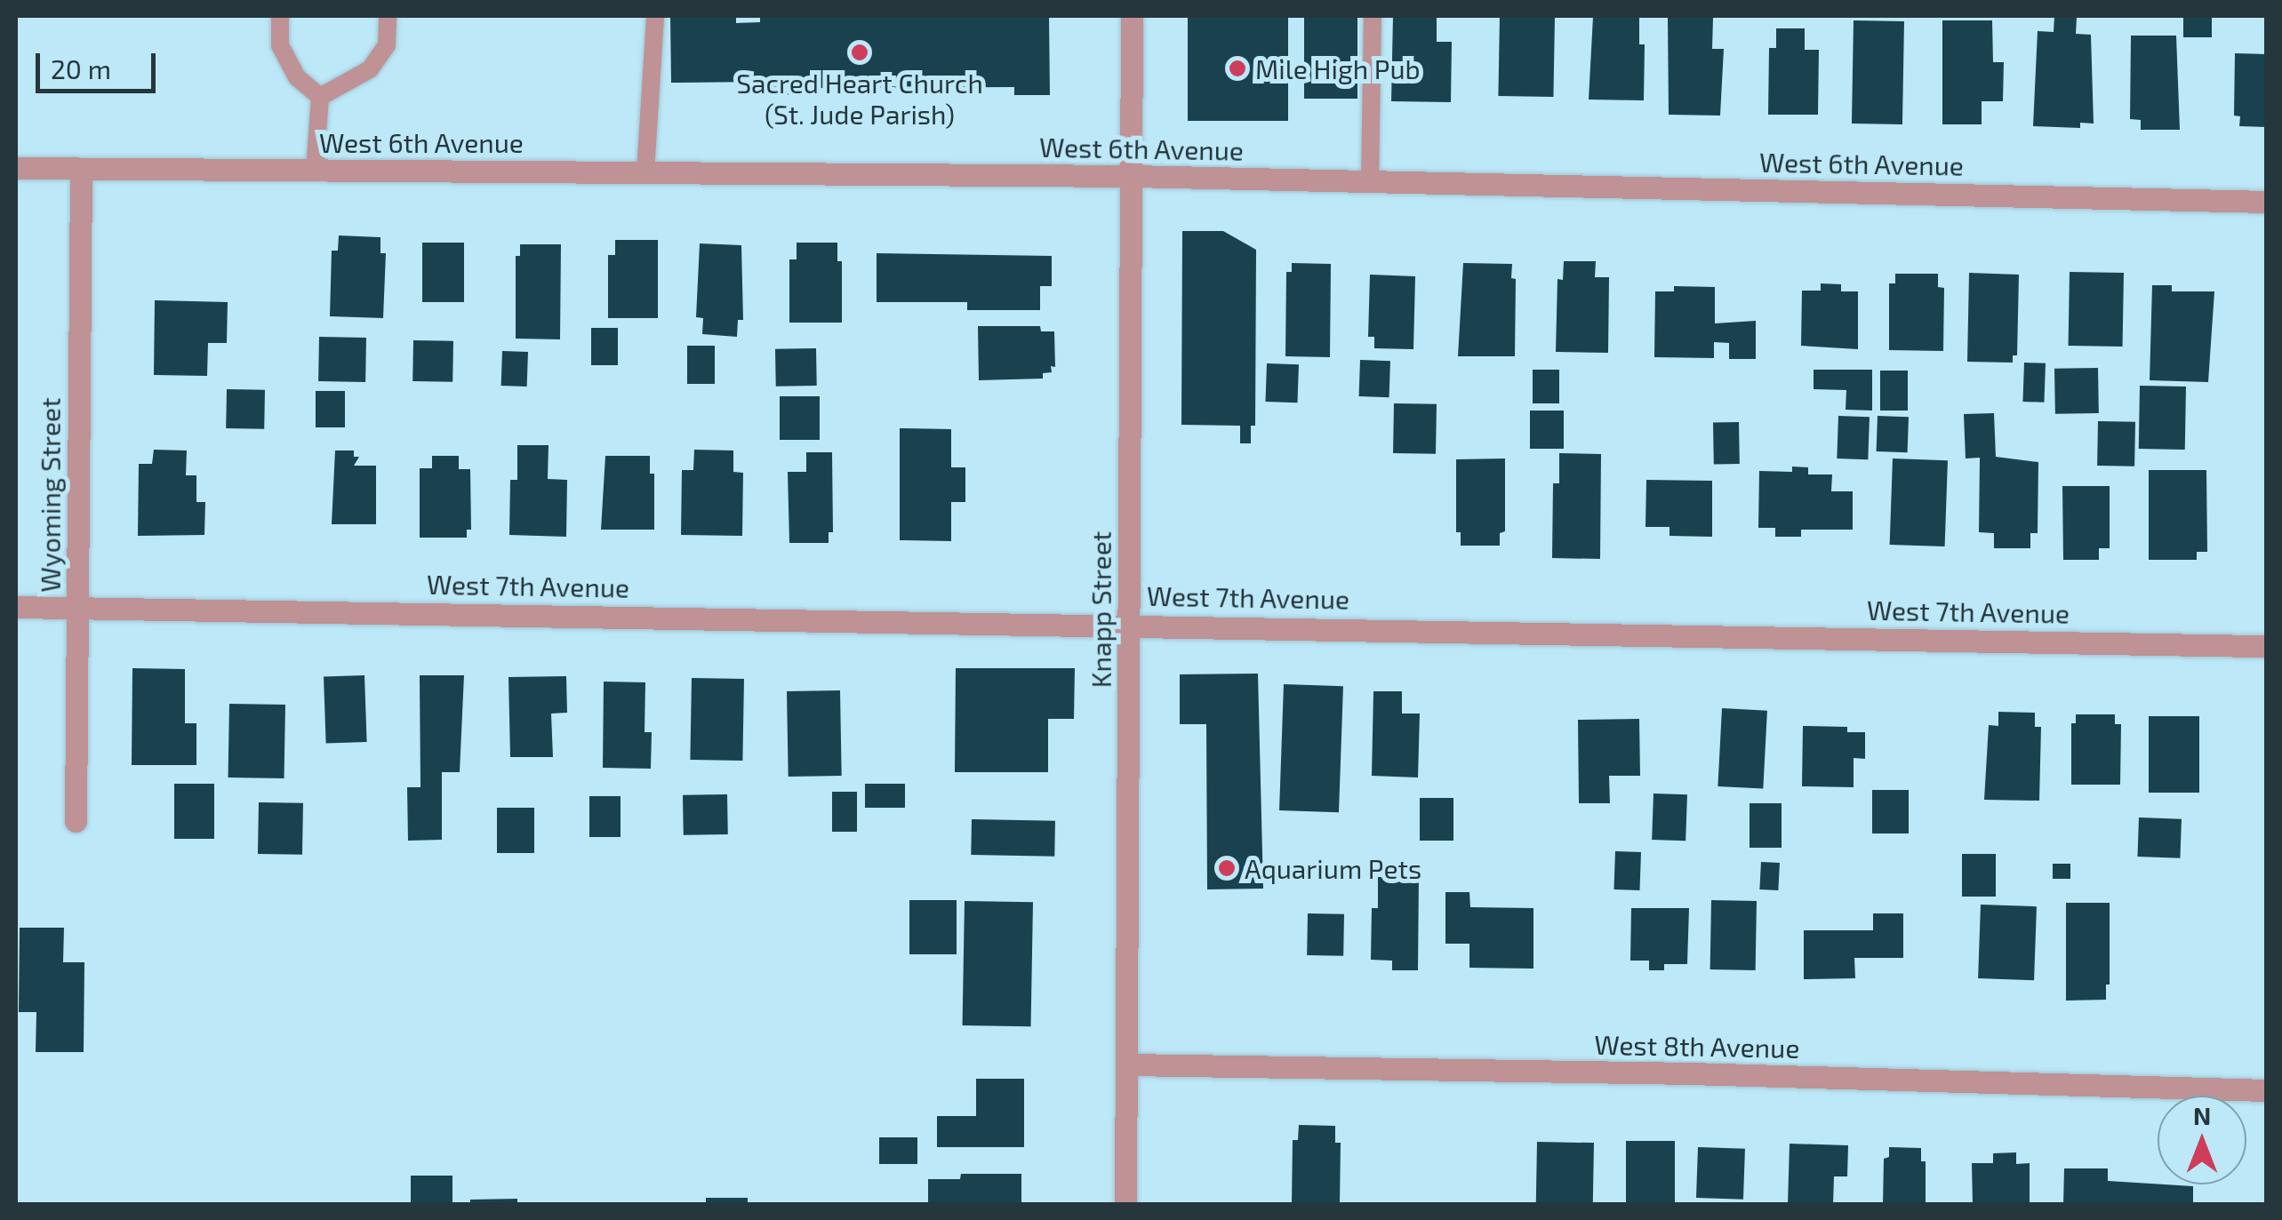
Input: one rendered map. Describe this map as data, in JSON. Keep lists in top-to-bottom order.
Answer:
{
  "streets": {
    "street": [
      "West 6th Avenue",
      "Wyoming Street",
      "West 7th Avenue",
      "Knapp Street",
      "West 8th Avenue"
    ]
  },
  "crossings": [
    ["West 6th Avenue", "Wyoming Street"],
    ["West 6th Avenue", "Knapp Street"],
    ["Wyoming Street", "West 7th Avenue"],
    ["West 7th Avenue", "Knapp Street"],
    ["Knapp Street", "West 8th Avenue"]
  ],
  "places": ["Sacred Heart Church (St. Jude Parish)", "Mile High Pub", "Aquarium Pets"],
  "scale_bar": "20 m",
  "north": "top"
}
